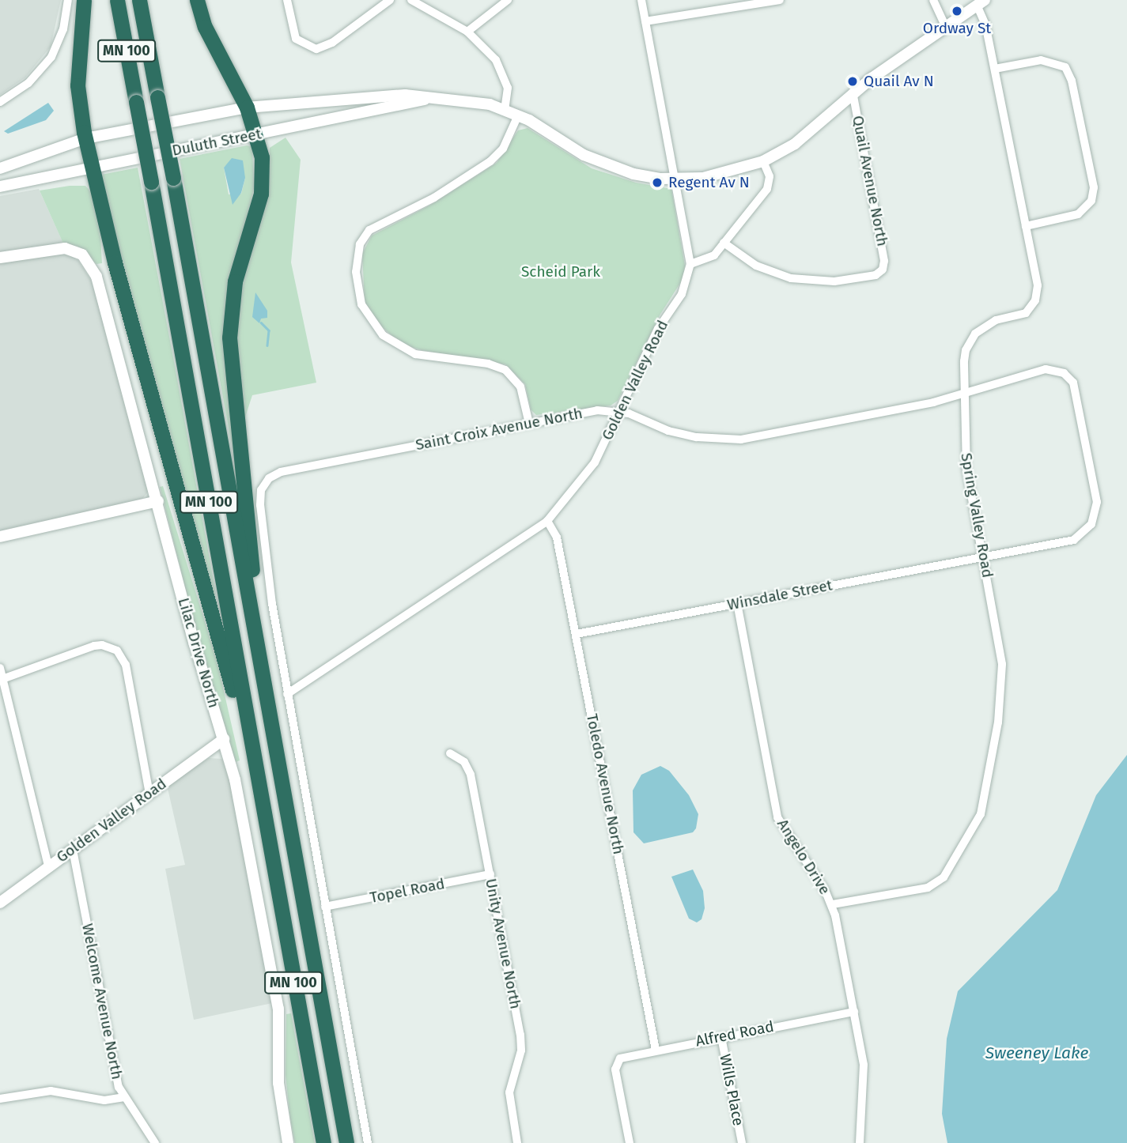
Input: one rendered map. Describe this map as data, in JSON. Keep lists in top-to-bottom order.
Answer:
{
  "streets": {
    "highway": ["MN 100"],
    "street": [
      "Duluth Street",
      "Quail Avenue North",
      "Golden Valley Road",
      "Saint Croix Avenue North",
      "Spring Valley Road",
      "Winsdale Street",
      "Lilac Drive North",
      "Toledo Avenue North",
      "Angelo Drive",
      "Topel Road",
      "Unity Avenue North",
      "Welcome Avenue North",
      "Alfred Road",
      "Wills Place"
    ]
  },
  "crossings": [
    ["Golden Valley Road", "Saint Croix Avenue North"],
    ["Golden Valley Road", "Lilac Drive North"],
    ["Golden Valley Road", "Toledo Avenue North"],
    ["Golden Valley Road", "Welcome Avenue North"],
    ["Saint Croix Avenue North", "Spring Valley Road"],
    ["Saint Croix Avenue North", "Winsdale Street"],
    ["Spring Valley Road", "Winsdale Street"],
    ["Spring Valley Road", "Angelo Drive"],
    ["Winsdale Street", "Toledo Avenue North"],
    ["Winsdale Street", "Angelo Drive"],
    ["Toledo Avenue North", "Alfred Road"],
    ["Angelo Drive", "Alfred Road"],
    ["Topel Road", "Unity Avenue North"],
    ["Alfred Road", "Wills Place"]
  ],
  "water": ["Sweeney Lake"],
  "parks": ["Scheid Park"],
  "places": ["Ordway St", "Quail Av N", "Regent Av N"]
}
